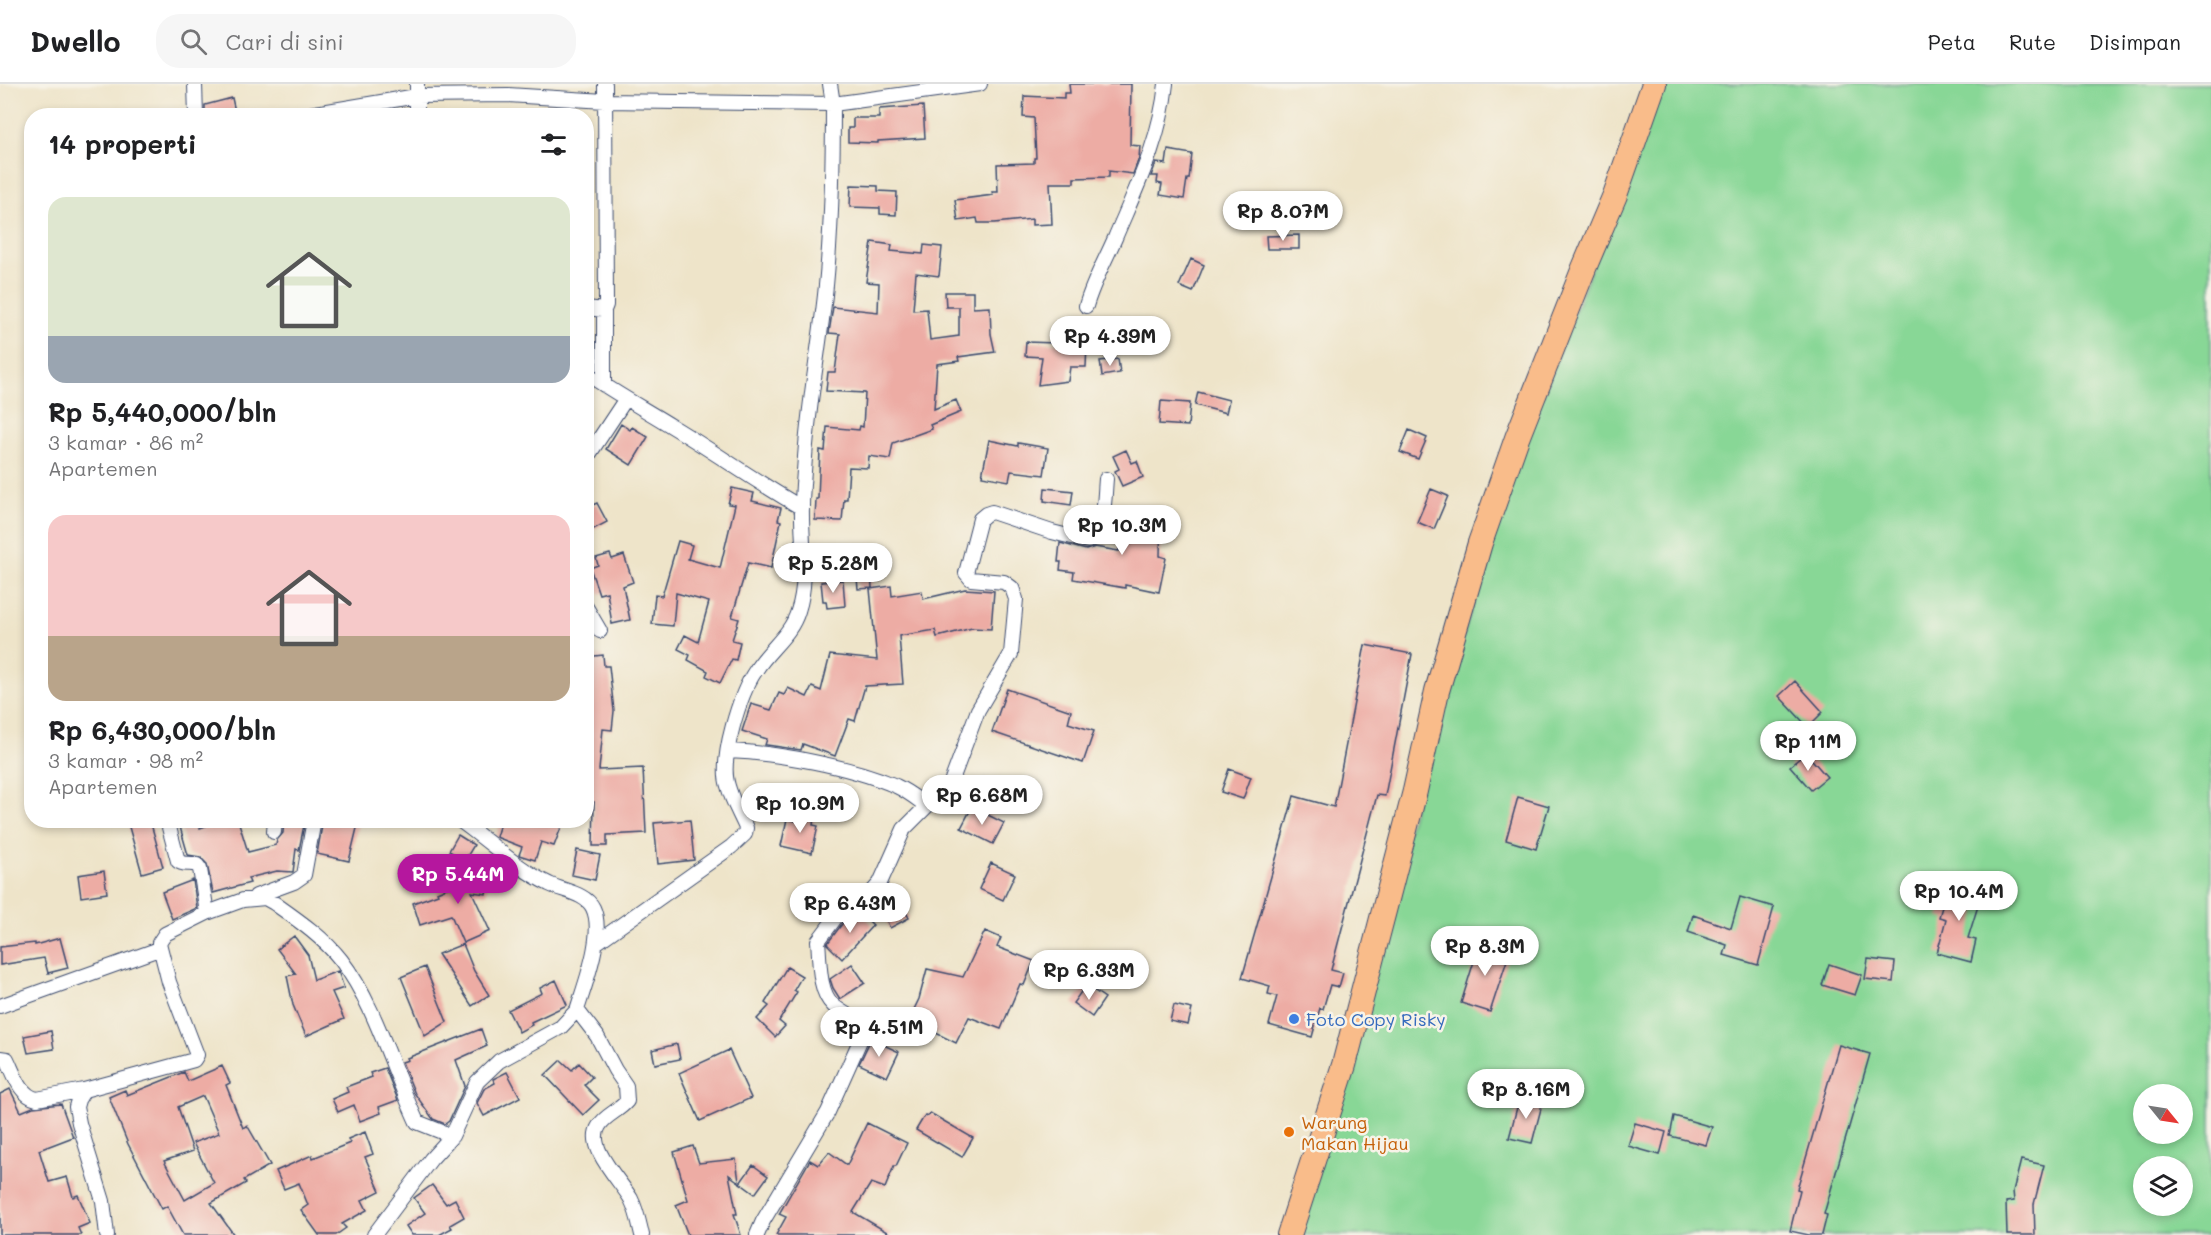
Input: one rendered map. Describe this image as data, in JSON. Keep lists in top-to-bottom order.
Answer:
{
  "places": ["Foto Copy Risky", "Warung Makan Hijau"],
  "north": "bottom right",
  "page": {
    "header": "Dwello",
    "search": "Cari di sini",
    "nav": ["Peta", "Rute", "Disimpan"],
    "heading": "14 properti",
    "list": [
      {
        "name": "Rp 5,440,000/bln",
        "note": "3 kamar · 86 m² · Apartemen"
      },
      {
        "name": "Rp 6,430,000/bln",
        "note": "3 kamar · 98 m² · Apartemen"
      }
    ],
    "price": [
      "Rp 8.07M",
      "Rp 4.39M",
      "Rp 10.3M",
      "Rp 5.28M",
      "Rp 11M",
      "Rp 6.68M",
      "Rp 10.9M",
      "Rp 5.44M",
      "Rp 10.4M",
      "Rp 6.43M",
      "Rp 8.3M",
      "Rp 6.33M",
      "Rp 4.51M",
      "Rp 8.16M"
    ]
  }
}
